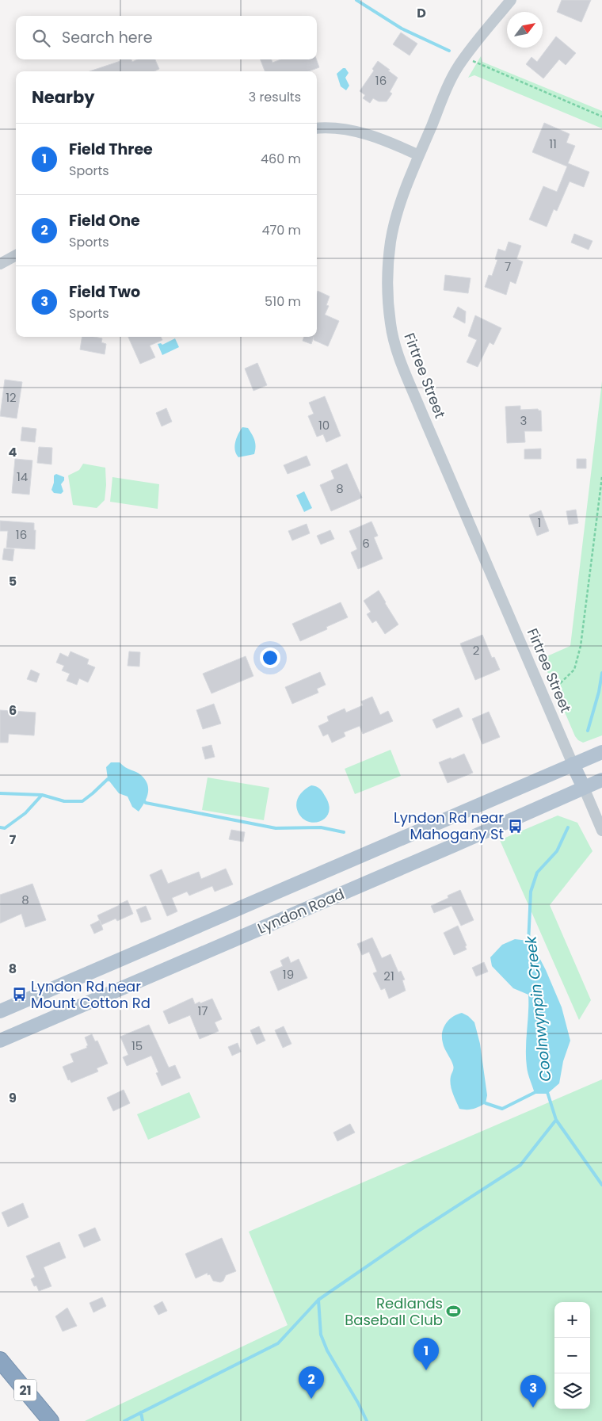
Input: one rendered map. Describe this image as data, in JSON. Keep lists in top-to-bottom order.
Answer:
{
  "streets": {
    "highway": ["21"],
    "main road": ["Lyndon Road"],
    "street": ["Firtree Street"]
  },
  "crossings": [
    ["Firtree Street", "Lyndon Road"]
  ],
  "water": ["Coolnwynpin Creek"],
  "places": {
    "bus stop": ["Lyndon Rd near Mahogany St", "Lyndon Rd near Mount Cotton Rd"],
    "sports": ["Redlands Baseball Club"]
  },
  "house_numbers": [
    "16",
    "11",
    "7",
    "12",
    "3",
    "10",
    "14",
    "8",
    "1",
    "16",
    "6",
    "2",
    "8",
    "19",
    "21",
    "17",
    "15"
  ],
  "north": "top right",
  "page": {
    "search": "Search here",
    "heading": ["Nearby", "3 results"],
    "list": [
      {
        "mark": "1",
        "name": "Field Three",
        "note": "Sports",
        "value": "460 m"
      },
      {
        "mark": "2",
        "name": "Field One",
        "note": "Sports",
        "value": "470 m"
      },
      {
        "mark": "3",
        "name": "Field Two",
        "note": "Sports",
        "value": "510 m"
      }
    ],
    "map_buttons": ["+", "−"],
    "pins": ["1", "2", "3"]
  },
  "grid": {
    "columns": ["D"],
    "rows": [
      "4",
      "5",
      "6",
      "7",
      "8",
      "9"
    ]
  }
}
